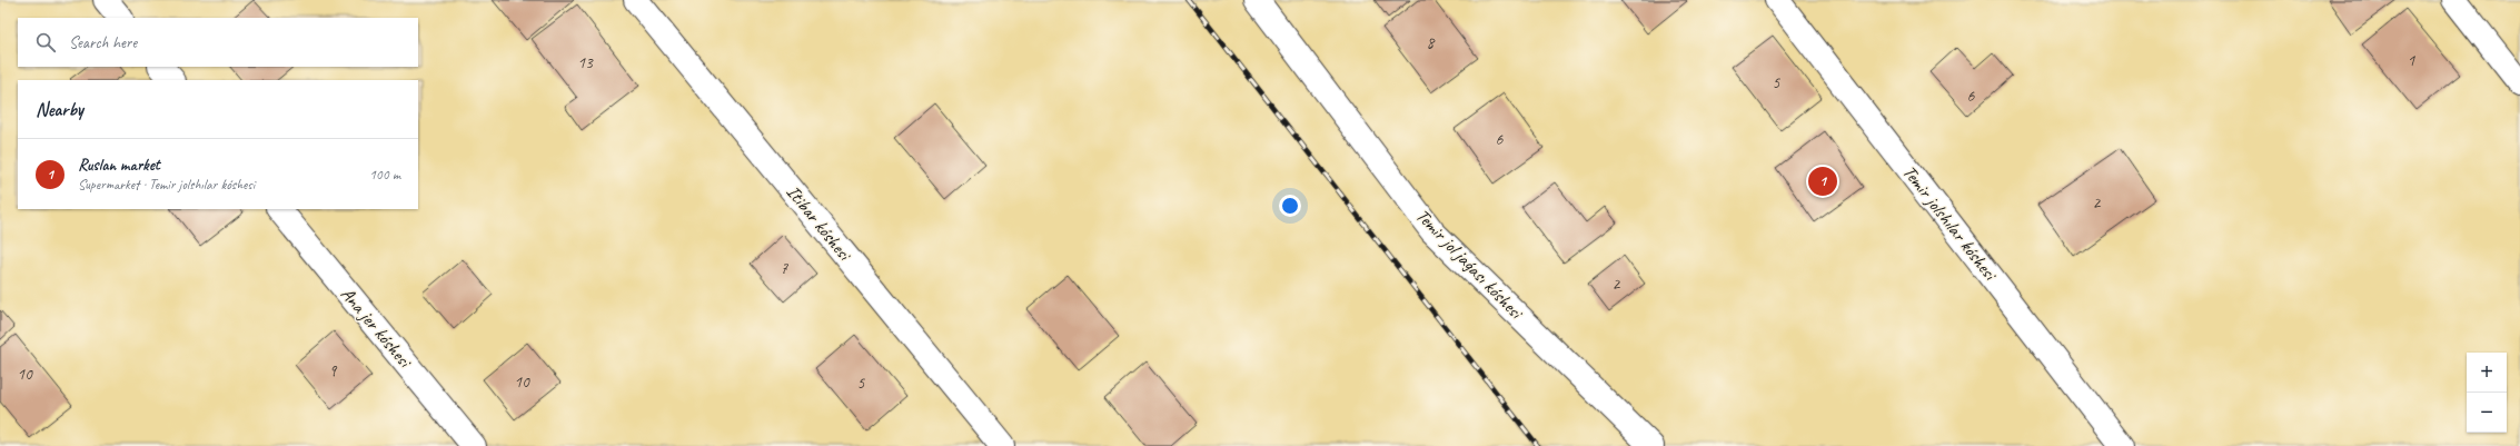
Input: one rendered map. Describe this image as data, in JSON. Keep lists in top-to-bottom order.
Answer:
{
  "streets": {
    "street": [
      "Itibar kóshesi",
      "Temir jolshılar kóshesi",
      "Temir jol jaǵası kóshesi",
      "Ana jer kóshesi"
    ]
  },
  "house_numbers": [
    "8",
    "1",
    "13",
    "5",
    "6",
    "6",
    "2",
    "7",
    "2",
    "9",
    "10",
    "10",
    "5"
  ],
  "page": {
    "search": "Search here",
    "heading": "Nearby",
    "list": [
      {
        "mark": "1",
        "name": "Ruslan market",
        "note": "Supermarket · Temir jolshılar kóshesi",
        "value": "100 m"
      }
    ],
    "pins": "1",
    "map_buttons": ["+", "−"]
  }
}
